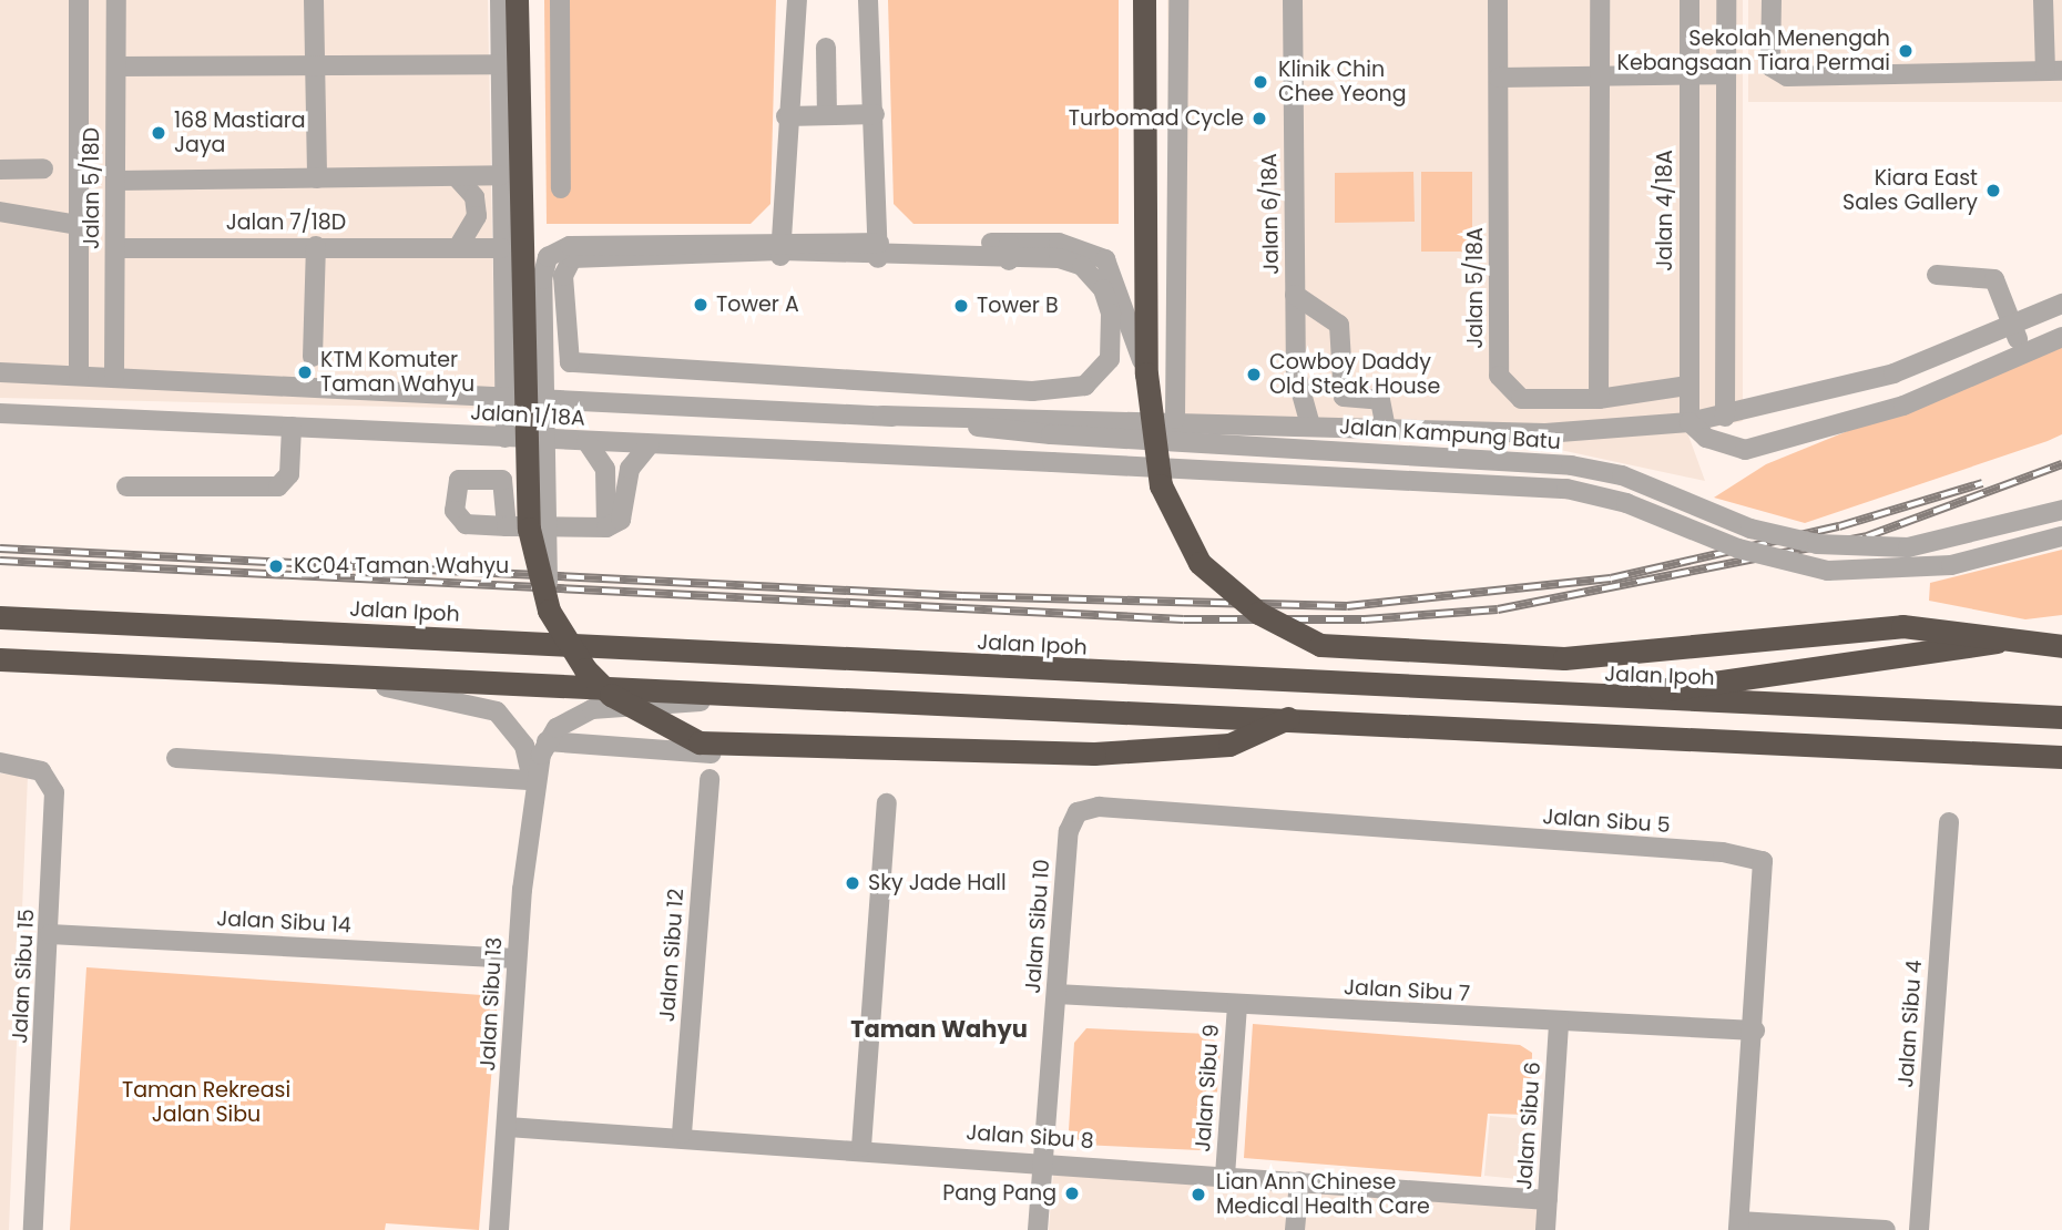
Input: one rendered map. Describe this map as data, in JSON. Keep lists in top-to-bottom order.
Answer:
{
  "streets": {
    "highway": ["Jalan Ipoh"],
    "street": [
      "Jalan 5/18D",
      "Jalan 4/18A",
      "Jalan 6/18A",
      "Jalan 7/18D",
      "Jalan 5/18A",
      "Jalan 1/18A",
      "Jalan Kampung Batu",
      "Jalan Sibu 5",
      "Jalan Sibu 14",
      "Jalan Sibu 10",
      "Jalan Sibu 12",
      "Jalan Sibu 15",
      "Jalan Sibu 7",
      "Jalan Sibu 13",
      "Jalan Sibu 4",
      "Jalan Sibu 9",
      "Jalan Sibu 6",
      "Jalan Sibu 8"
    ]
  },
  "crossings": [
    ["Jalan 5/18D", "Jalan 7/18D"],
    ["Jalan 5/18D", "Jalan 1/18A"],
    ["Jalan 4/18A", "Jalan 5/18A"],
    ["Jalan 1/18A", "Jalan Kampung Batu"],
    ["Jalan Sibu 5", "Jalan Sibu 10"],
    ["Jalan Sibu 5", "Jalan Sibu 7"],
    ["Jalan Sibu 14", "Jalan Sibu 15"],
    ["Jalan Sibu 14", "Jalan Sibu 13"],
    ["Jalan Sibu 10", "Jalan Sibu 7"],
    ["Jalan Sibu 10", "Jalan Sibu 8"],
    ["Jalan Sibu 12", "Jalan Sibu 8"],
    ["Jalan Sibu 7", "Jalan Sibu 9"],
    ["Jalan Sibu 7", "Jalan Sibu 6"],
    ["Jalan Sibu 13", "Jalan Sibu 8"],
    ["Jalan Sibu 9", "Jalan Sibu 8"],
    ["Jalan Sibu 6", "Jalan Sibu 8"]
  ],
  "districts": ["Taman Wahyu"],
  "parks": ["Taman Rekreasi Jalan Sibu"],
  "places": [
    "Sekolah Menengah Kebangsaan Tiara Permai",
    "Klinik Chin Chee Yeong",
    "Turbomad Cycle",
    "168 Mastiara Jaya",
    "Kiara East Sales Gallery",
    "Tower A",
    "Tower B",
    "KTM Komuter Taman Wahyu",
    "Cowboy Daddy Old Steak House",
    "KC04 Taman Wahyu",
    "Sky Jade Hall",
    "Pang Pang",
    "Lian Ann Chinese Medical Health Care"
  ]
}
